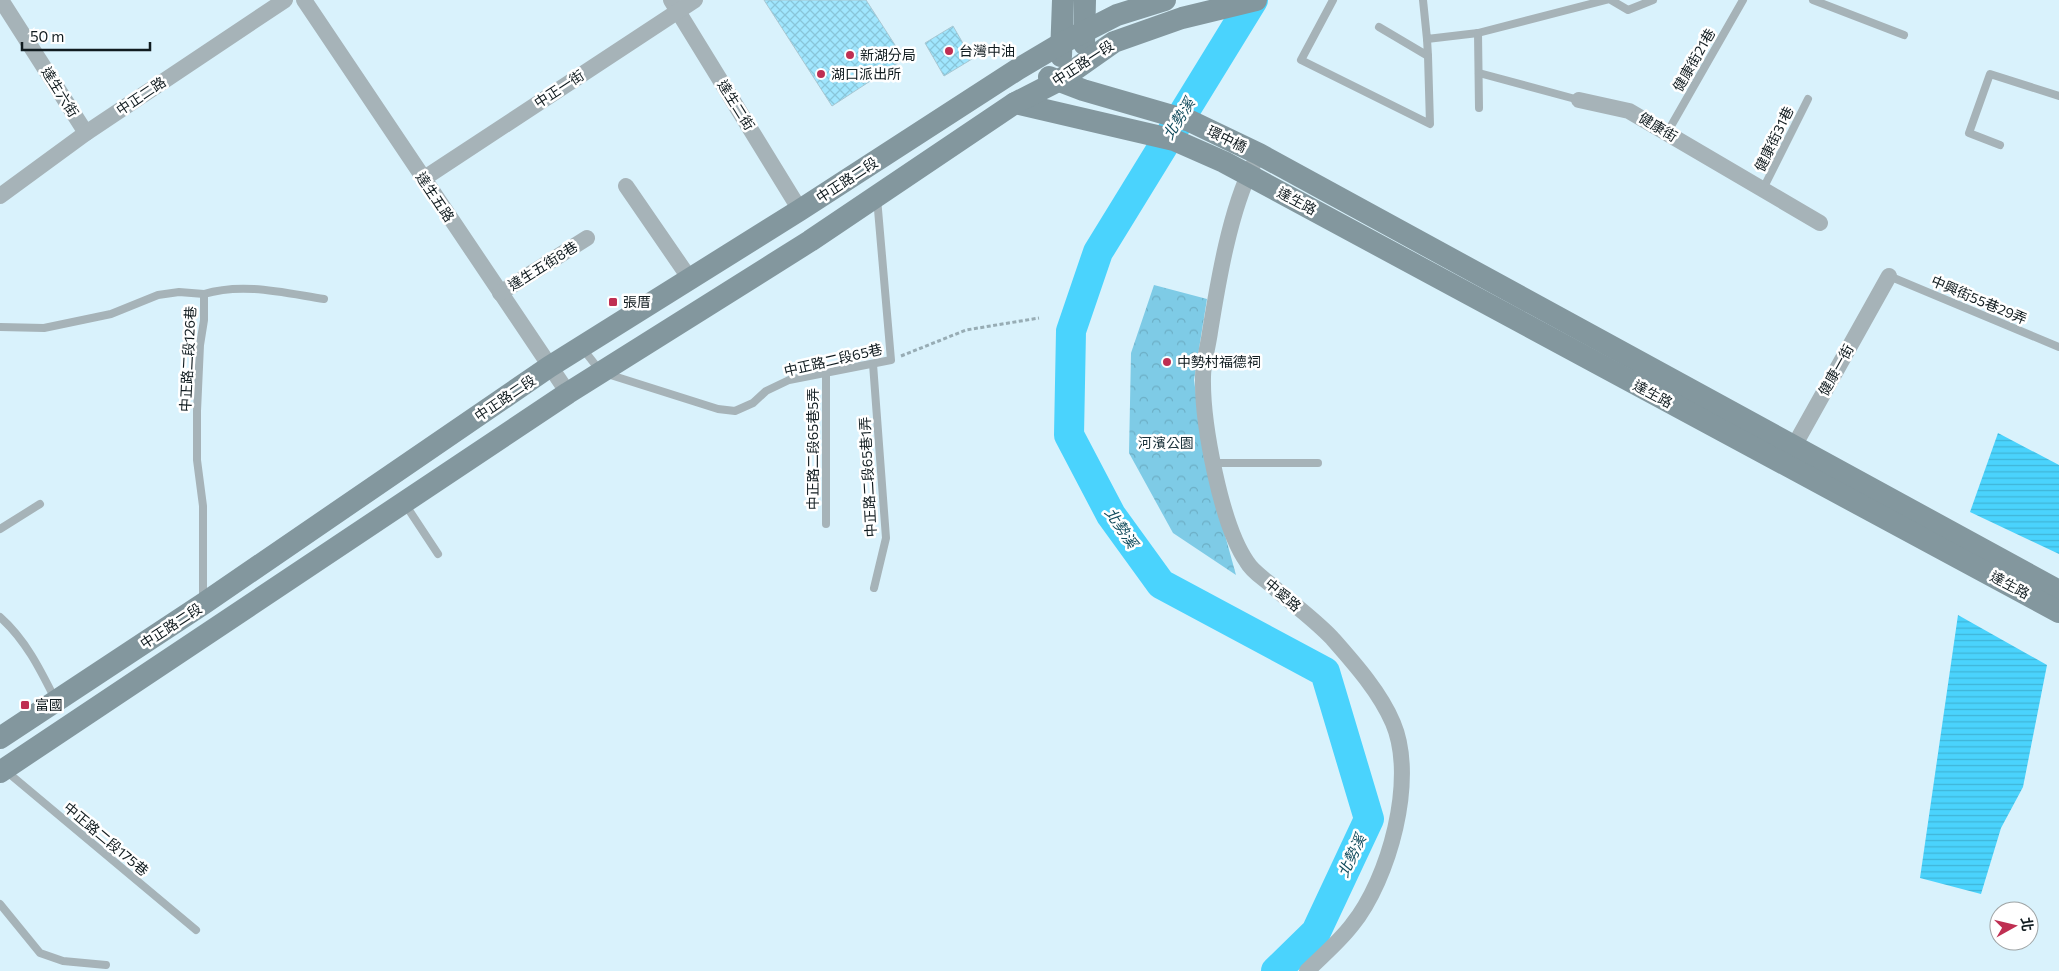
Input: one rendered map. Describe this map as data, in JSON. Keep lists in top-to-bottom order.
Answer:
{
  "streets": {
    "main road": [
      "中正路一段",
      "環中橋",
      "中正路二段",
      "達生路"
    ],
    "street": [
      "中正一街",
      "達生六街",
      "中正二路",
      "達生二街",
      "健康街",
      "達生五路",
      "達生五街8巷",
      "健康一街",
      "中愛路"
    ],
    "lane": [
      "健康街21巷",
      "健康街31巷",
      "中興街55巷29弄",
      "中正路二段126巷",
      "中正路二段65巷",
      "中正路二段65巷5弄",
      "中正路二段65巷1弄",
      "中正路二段175巷"
    ]
  },
  "crossings": [
    ["健康街21巷", "健康街"],
    ["中正路一段", "中正路二段"],
    ["中正一街", "達生二街"],
    ["中正一街", "達生五路"],
    ["達生六街", "中正二路"],
    ["達生二街", "中正路二段"],
    ["健康街", "健康街31巷"],
    ["環中橋", "達生路"],
    ["環中橋", "中愛路"],
    ["中正路二段", "達生五路"],
    ["中正路二段", "中正路二段126巷"],
    ["中正路二段", "中正路二段65巷"],
    ["中正路二段", "中正路二段175巷"],
    ["達生五路", "達生五街8巷"],
    ["達生路", "健康一街"],
    ["達生路", "中愛路"],
    ["中興街55巷29弄", "健康一街"],
    ["中正路二段65巷", "中正路二段65巷5弄"],
    ["中正路二段65巷", "中正路二段65巷1弄"]
  ],
  "water": ["北勢溪"],
  "parks": ["河濱公園"],
  "places": {
    "other": [
      "台灣中油",
      "新湖分局",
      "湖口派出所",
      "中勢村福德祠"
    ],
    "transit": ["張厝", "富國"]
  },
  "scale_bar": "50 m",
  "north": "right"
}
